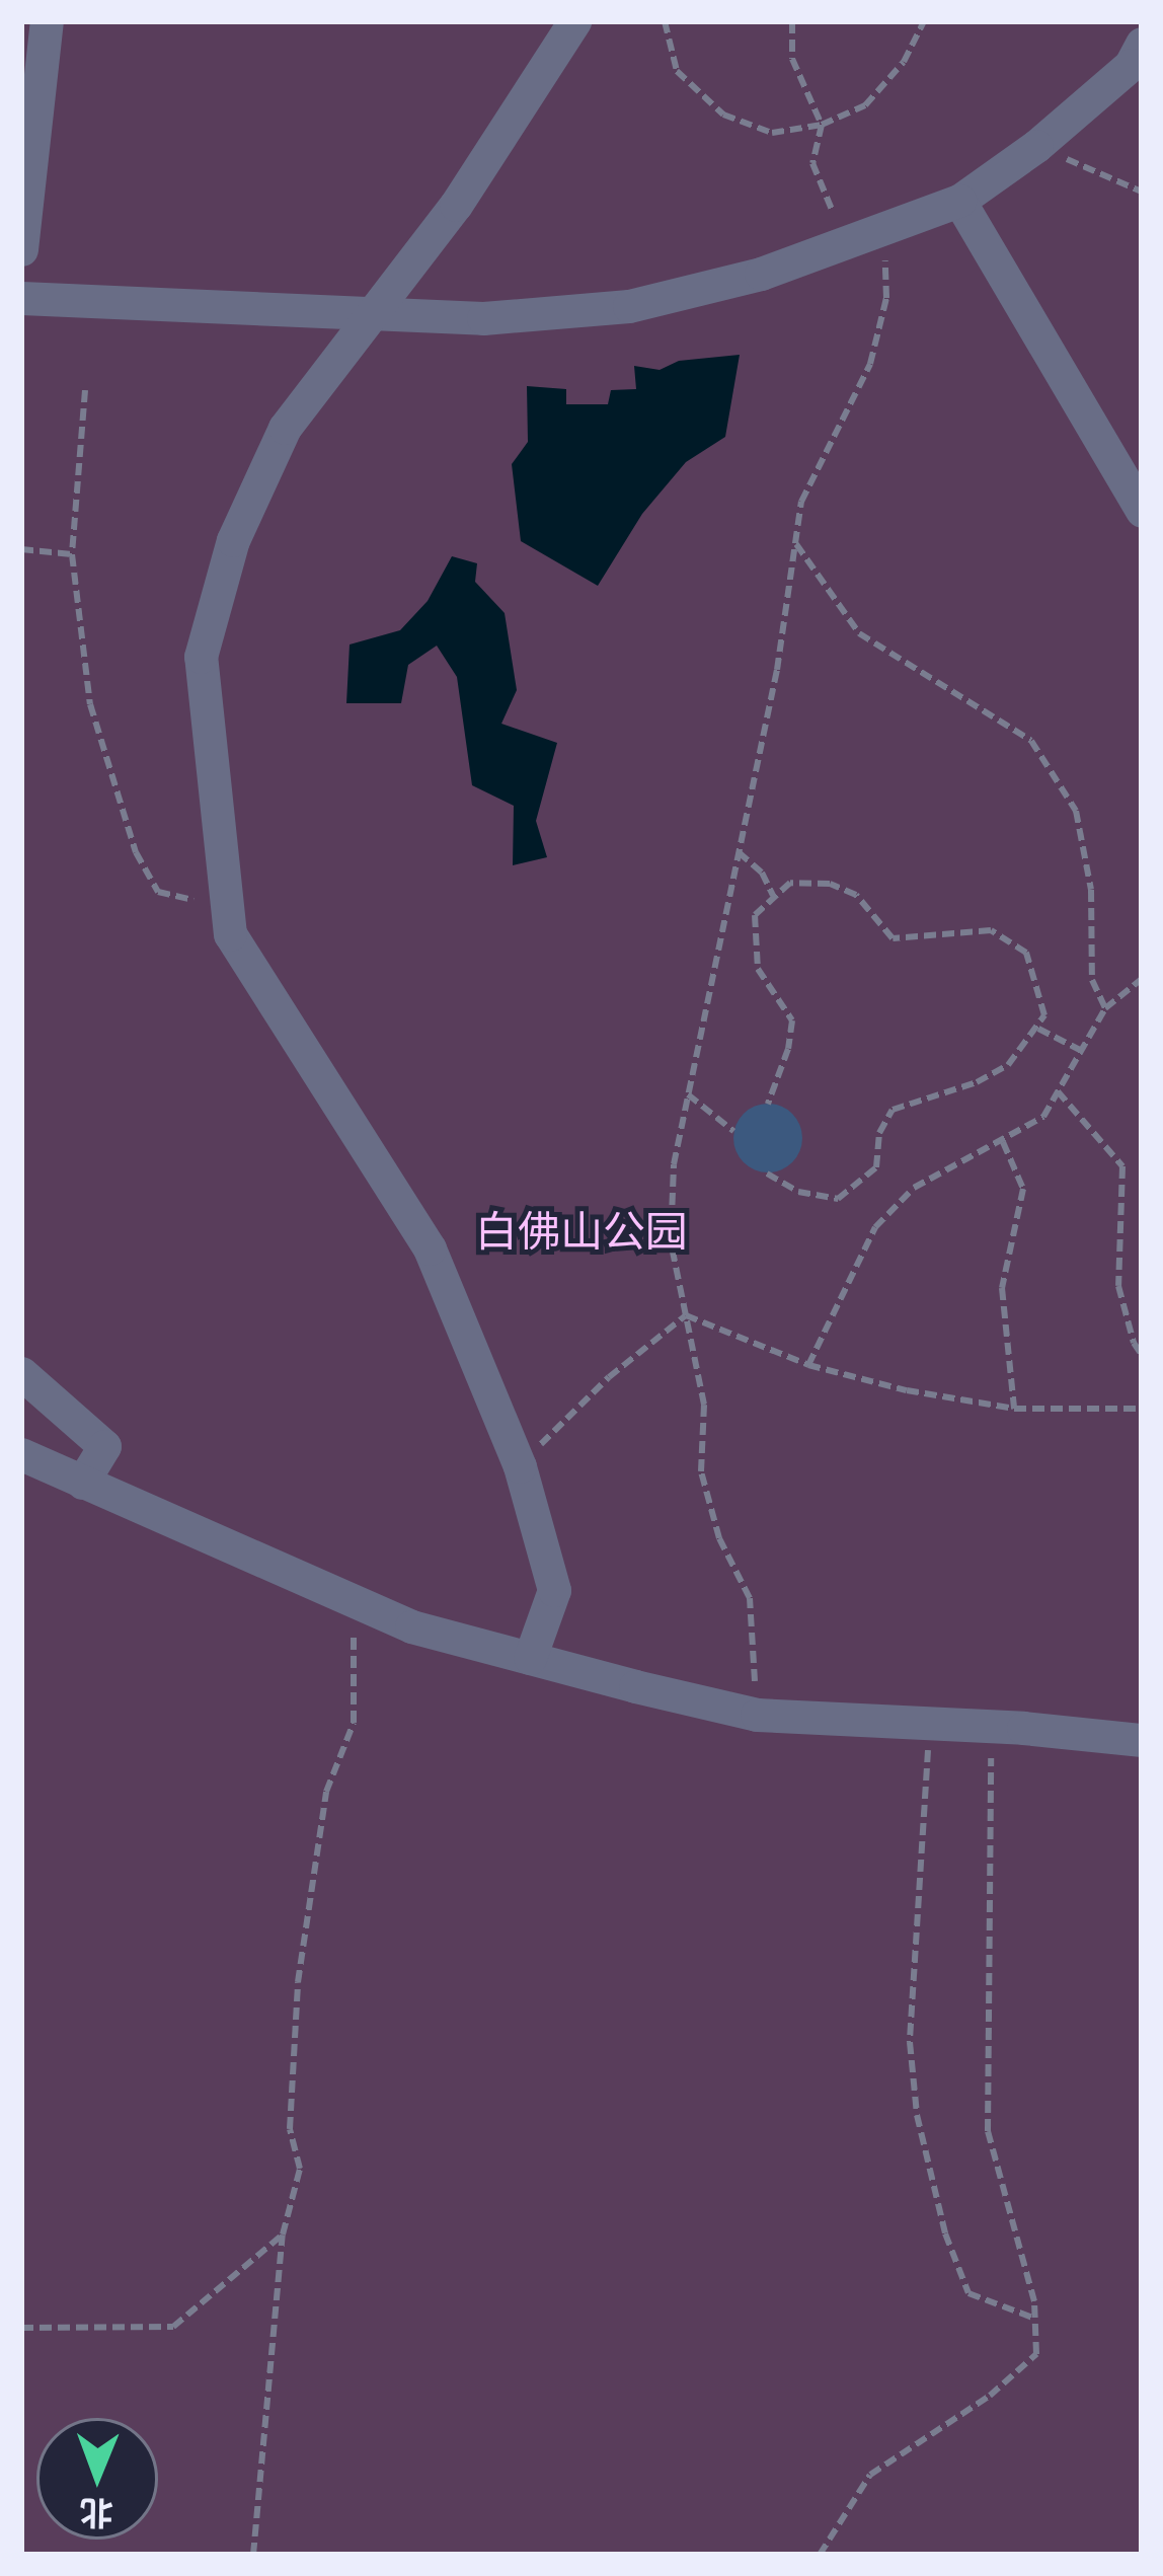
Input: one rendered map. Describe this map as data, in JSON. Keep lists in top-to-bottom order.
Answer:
{
  "parks": ["白佛山公园"],
  "north": "bottom"
}
